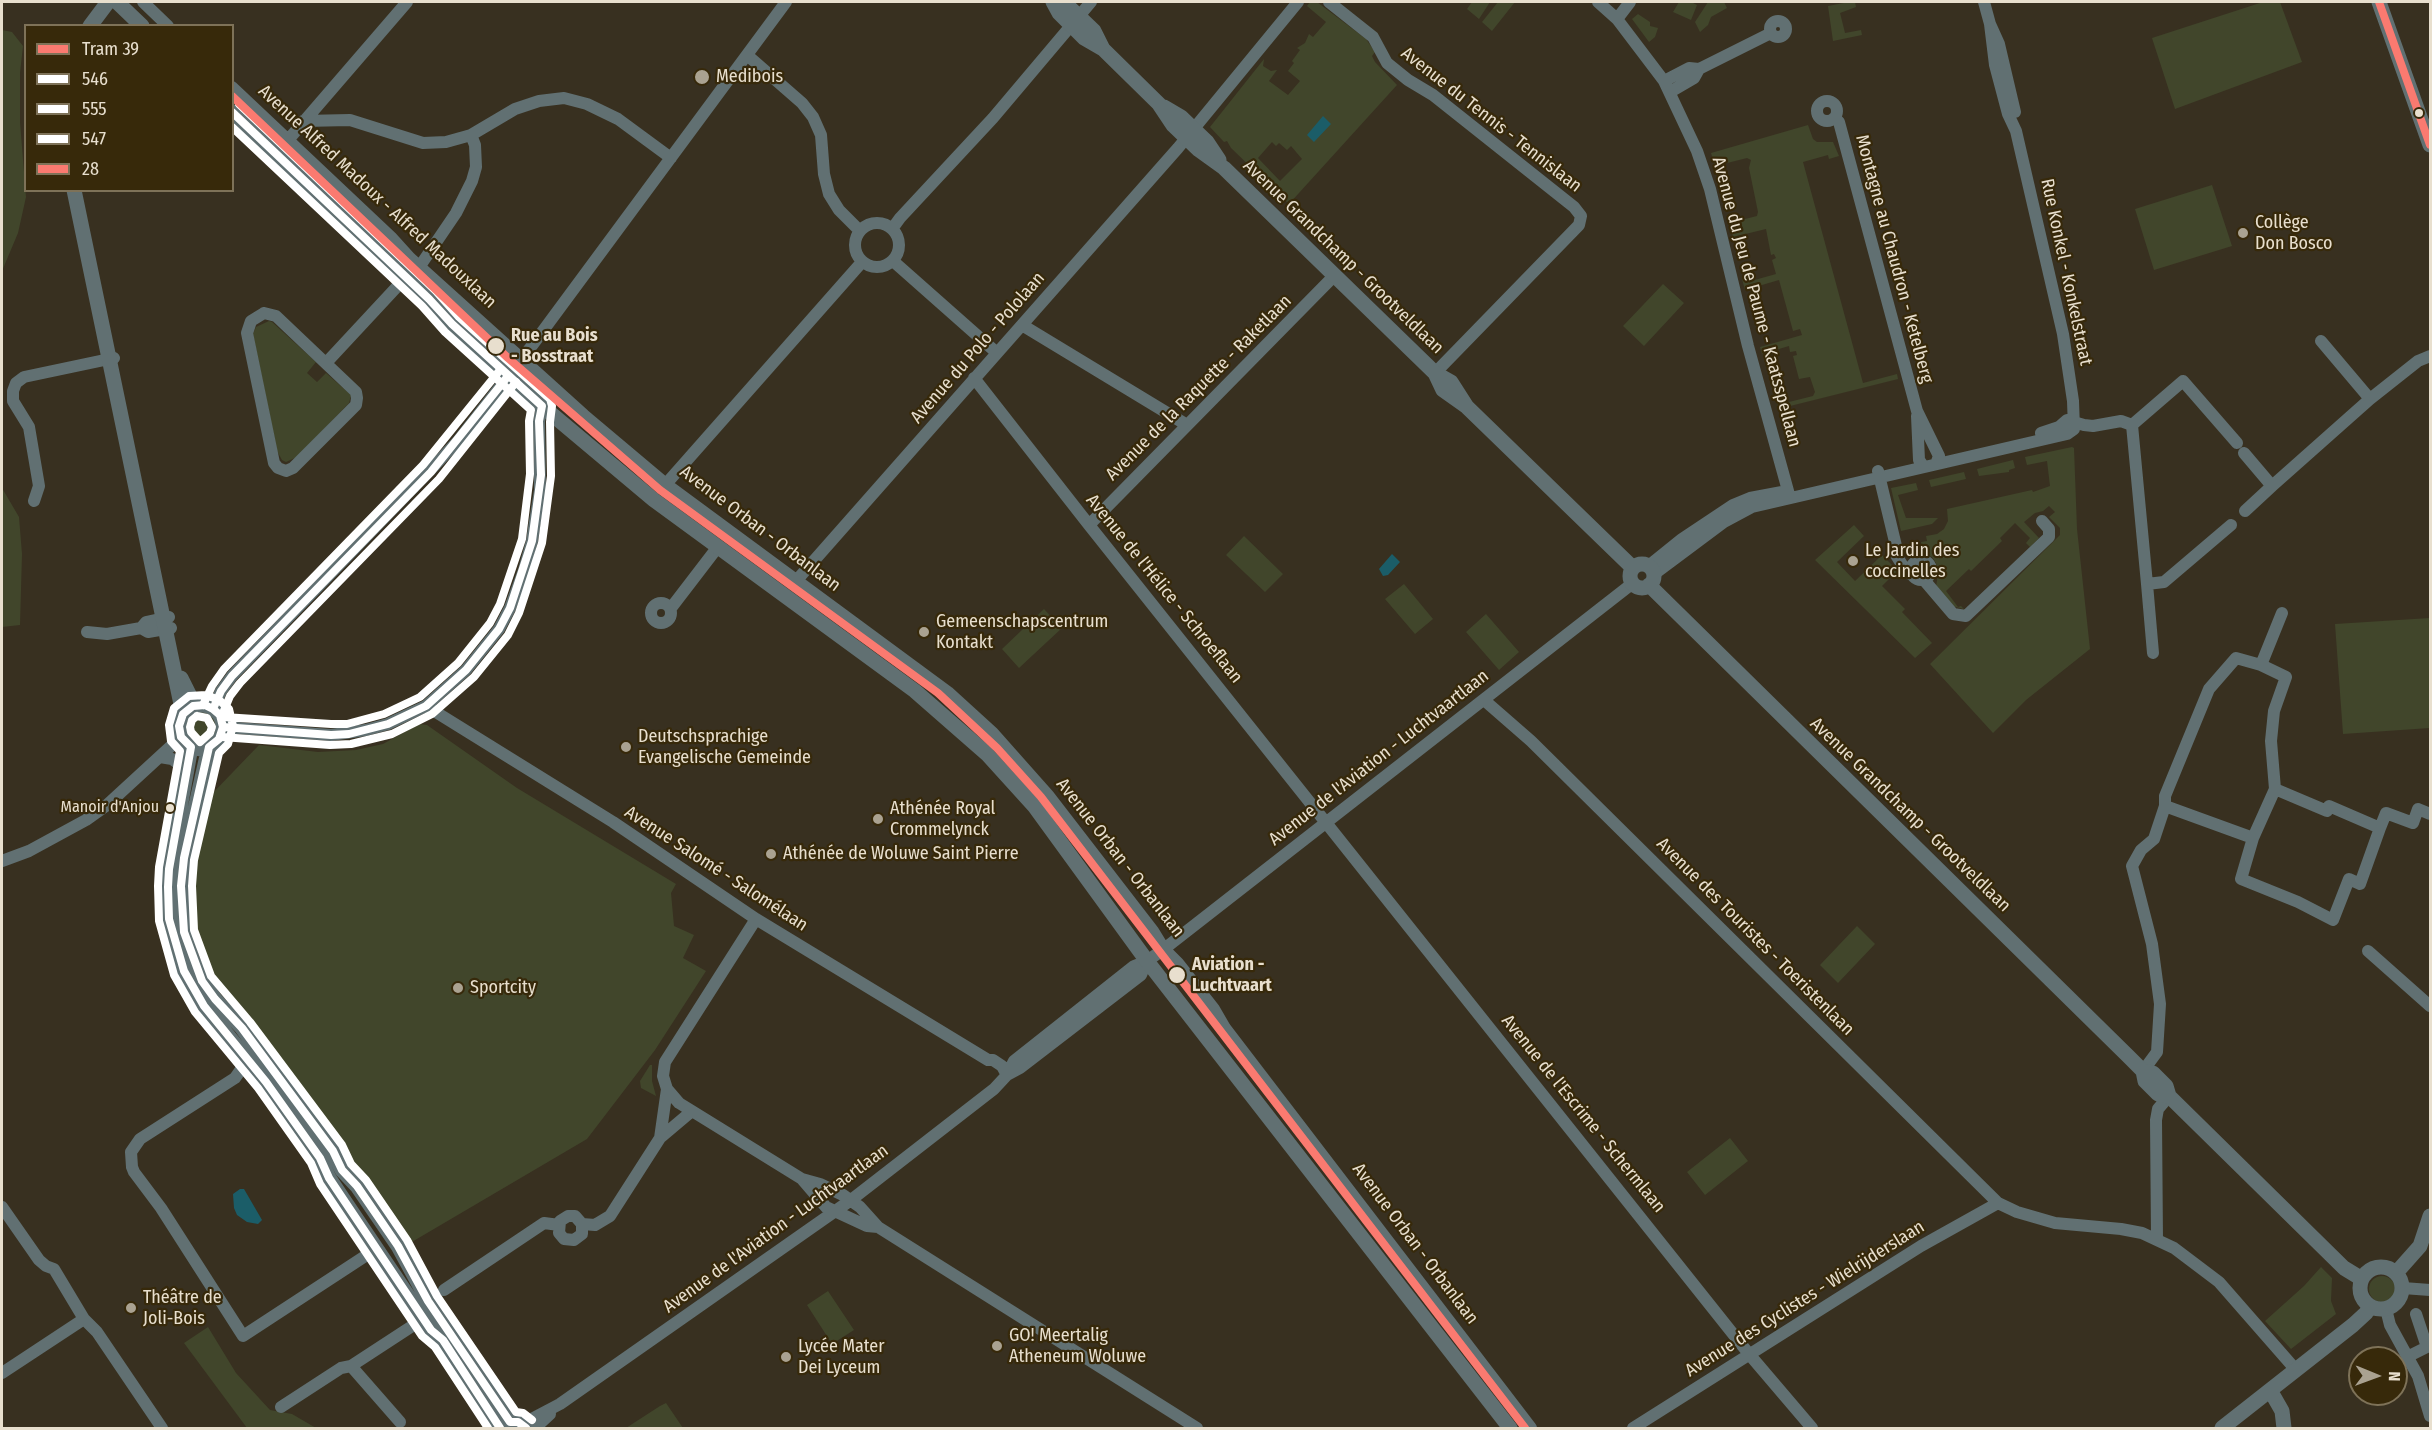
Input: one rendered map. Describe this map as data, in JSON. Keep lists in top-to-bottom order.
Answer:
{
  "streets": {
    "street": [
      "Avenue du Tennis - Tennislaan",
      "Avenue Alfred Madoux - Alfred Madouxlaan",
      "Avenue Grandchamp - Grootveldlaan",
      "Montagne au Chaudron - Ketelberg",
      "Rue Konkel - Konkelstraat",
      "Avenue du Jeu de Paume - Kaatsspellaan",
      "Avenue du Polo - Pololaan",
      "Avenue de la Raquette - Raketlaan",
      "Avenue Orban - Orbanlaan",
      "Avenue de l'Hélice - Schroeflaan",
      "Avenue de l'Aviation - Luchtvaartlaan",
      "Avenue Salomé - Salomélaan",
      "Avenue des Touristes - Toeristenlaan",
      "Avenue de l'Escrime - Schermlaan",
      "Avenue des Cyclistes - Wielrijderslaan"
    ]
  },
  "crossings": [
    ["Avenue du Tennis - Tennislaan", "Avenue Grandchamp - Grootveldlaan"],
    ["Avenue Alfred Madoux - Alfred Madouxlaan", "Avenue Orban - Orbanlaan"],
    ["Avenue Grandchamp - Grootveldlaan", "Avenue du Polo - Pololaan"],
    ["Avenue Grandchamp - Grootveldlaan", "Avenue de la Raquette - Raketlaan"],
    ["Avenue Grandchamp - Grootveldlaan", "Avenue de l'Aviation - Luchtvaartlaan"],
    ["Montagne au Chaudron - Ketelberg", "Avenue de l'Aviation - Luchtvaartlaan"],
    ["Rue Konkel - Konkelstraat", "Avenue de l'Aviation - Luchtvaartlaan"],
    ["Avenue du Jeu de Paume - Kaatsspellaan", "Avenue de l'Aviation - Luchtvaartlaan"],
    ["Avenue du Polo - Pololaan", "Avenue Orban - Orbanlaan"],
    ["Avenue du Polo - Pololaan", "Avenue de l'Hélice - Schroeflaan"],
    ["Avenue de la Raquette - Raketlaan", "Avenue de l'Hélice - Schroeflaan"],
    ["Avenue Orban - Orbanlaan", "Avenue de l'Aviation - Luchtvaartlaan"],
    ["Avenue de l'Hélice - Schroeflaan", "Avenue de l'Aviation - Luchtvaartlaan"],
    ["Avenue de l'Hélice - Schroeflaan", "Avenue de l'Escrime - Schermlaan"],
    ["Avenue de l'Aviation - Luchtvaartlaan", "Avenue Salomé - Salomélaan"],
    ["Avenue de l'Aviation - Luchtvaartlaan", "Avenue des Touristes - Toeristenlaan"],
    ["Avenue de l'Aviation - Luchtvaartlaan", "Avenue de l'Escrime - Schermlaan"],
    ["Avenue des Touristes - Toeristenlaan", "Avenue des Cyclistes - Wielrijderslaan"],
    ["Avenue de l'Escrime - Schermlaan", "Avenue des Cyclistes - Wielrijderslaan"]
  ],
  "places": [
    "Medibois",
    "Collège Don Bosco",
    "Rue au Bois - Bosstraat",
    "Le Jardin des coccinelles",
    "Gemeenschapscentrum Kontakt",
    "Deutschsprachige Evangelische Gemeinde",
    "Manoir d'Anjou",
    "Athénée Royal Crommelynck",
    "Athénée de Woluwe Saint Pierre",
    "Aviation - Luchtvaart",
    "Sportcity",
    "Théâtre de Joli-Bois",
    "GO! Meertalig Atheneum Woluwe",
    "Lycée Mater Dei Lyceum"
  ],
  "lines": [
    "transit line 28",
    "tram line 39",
    "transit line 555",
    "transit line 546",
    "transit line 547"
  ],
  "legend": [
    "Tram 39",
    "546",
    "555",
    "547",
    "28"
  ],
  "north": "right"
}
